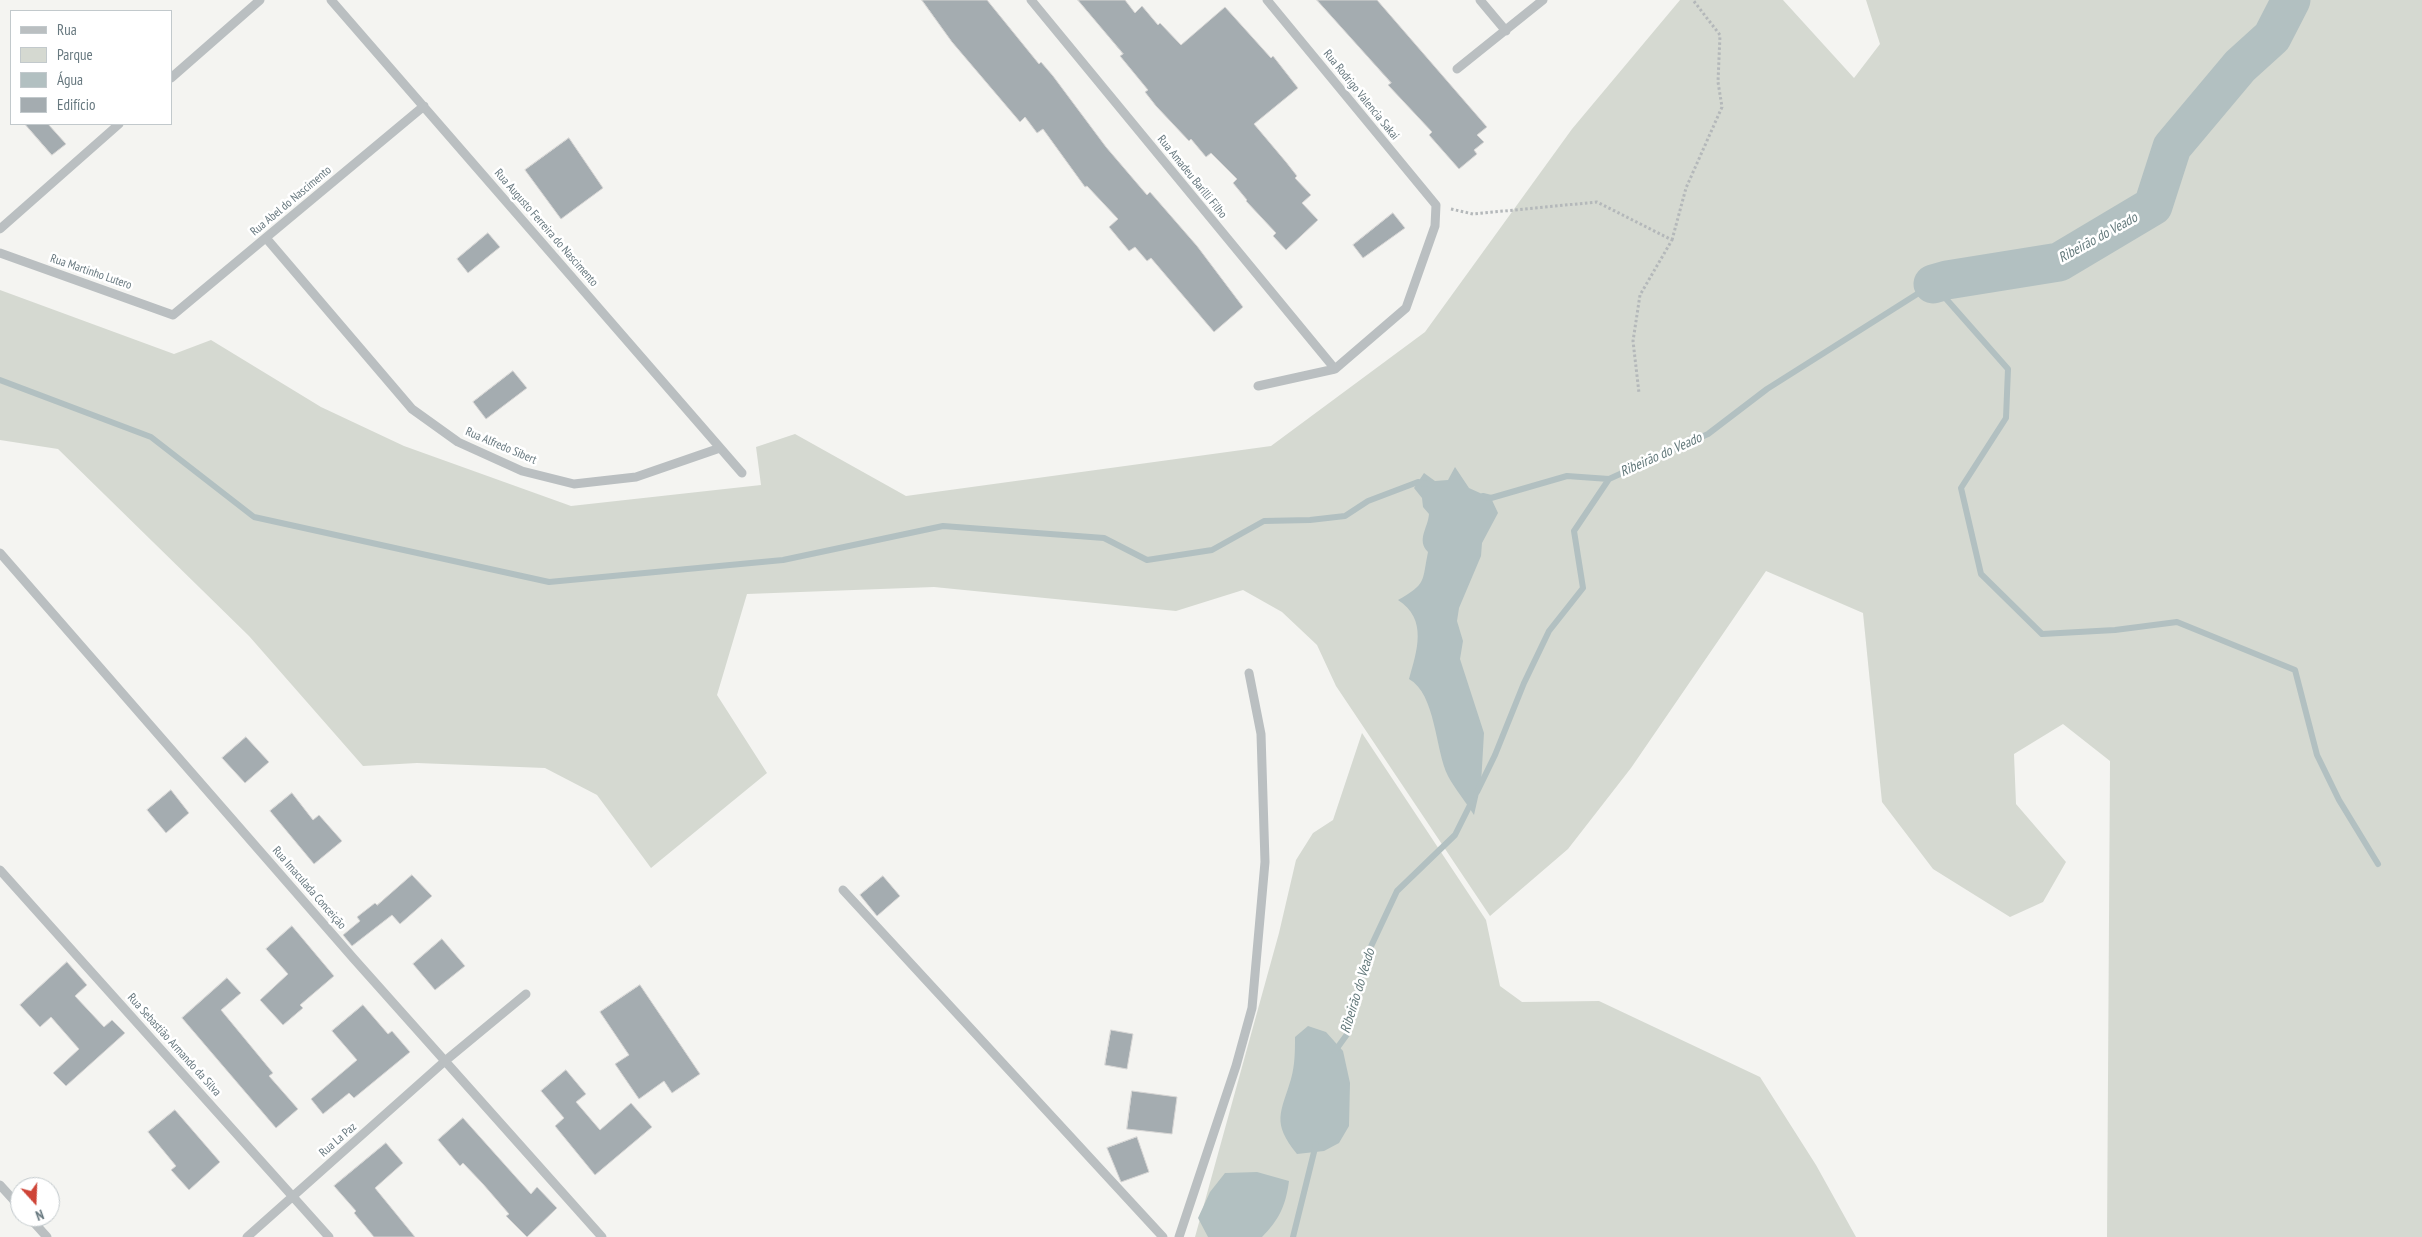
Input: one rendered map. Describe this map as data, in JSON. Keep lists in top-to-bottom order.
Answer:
{
  "streets": {
    "street": [
      "Rua Rodrigo Valencia Sakai",
      "Rua Amadeu Barilli Filho",
      "Rua Abel do Nascimento",
      "Rua Augusto Ferreira do Nascimento",
      "Rua Martinho Lutero",
      "Rua Alfredo Sibert",
      "Rua Imaculada Conceição",
      "Rua Sebastião Armando da Silva",
      "Rua La Paz"
    ]
  },
  "crossings": [
    ["Rua Abel do Nascimento", "Rua Augusto Ferreira do Nascimento"],
    ["Rua Abel do Nascimento", "Rua Martinho Lutero"],
    ["Rua Abel do Nascimento", "Rua Alfredo Sibert"],
    ["Rua Augusto Ferreira do Nascimento", "Rua Alfredo Sibert"],
    ["Rua Imaculada Conceição", "Rua La Paz"],
    ["Rua Sebastião Armando da Silva", "Rua La Paz"]
  ],
  "water": ["Ribeirão do Veado"],
  "legend": [
    "Rua",
    "Parque",
    "Água",
    "Edifício"
  ],
  "north": "bottom"
}
